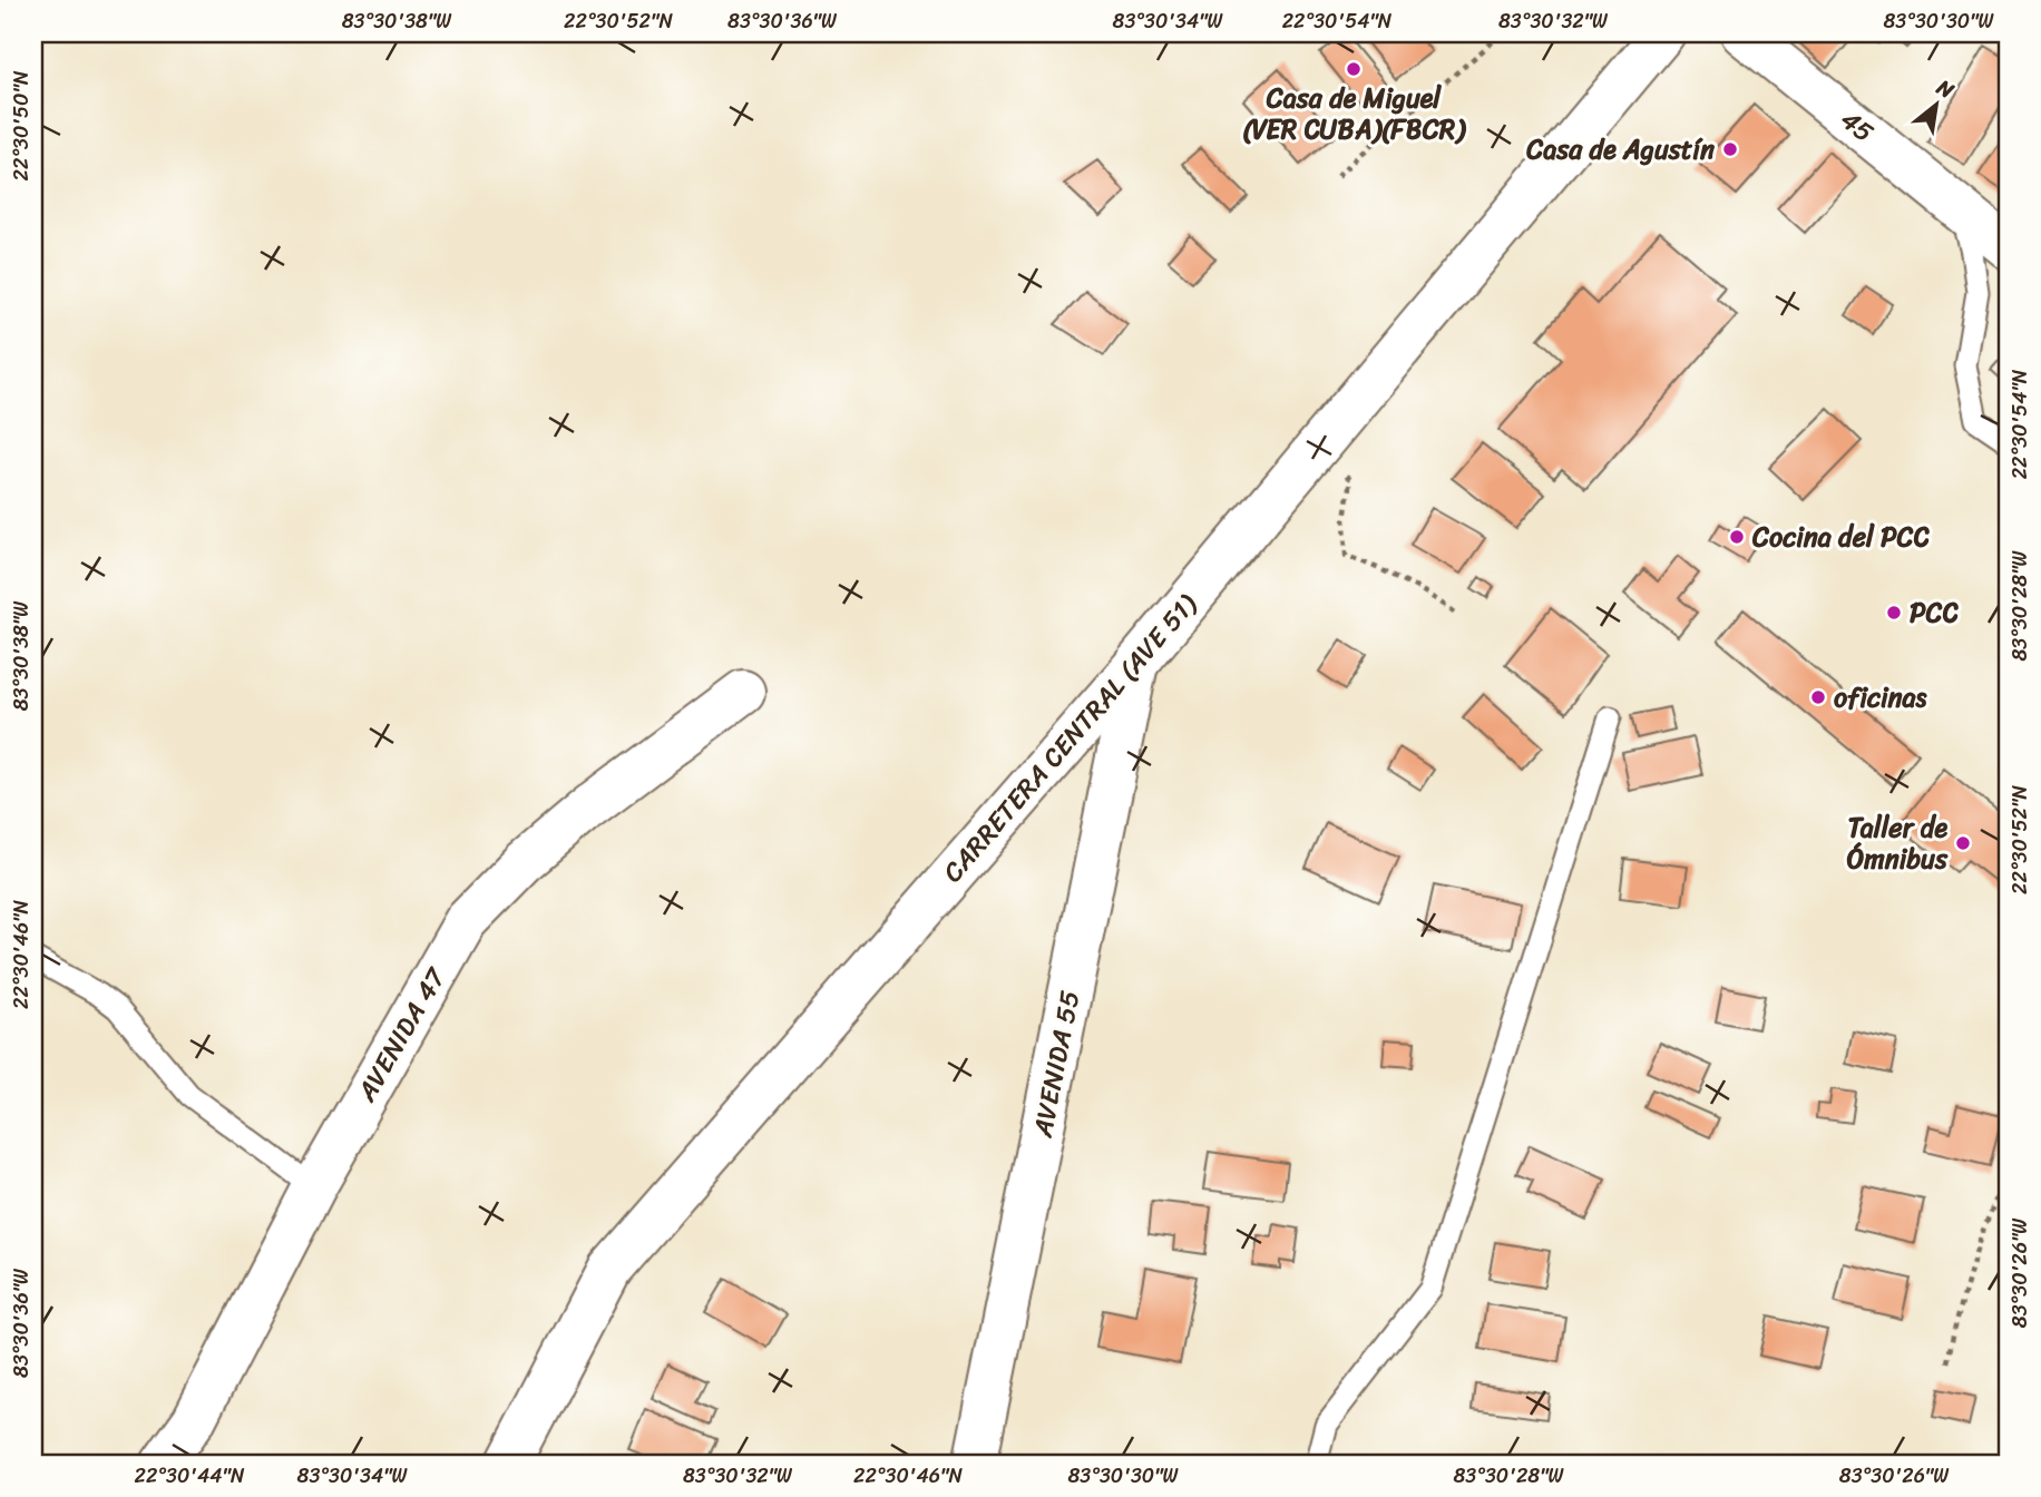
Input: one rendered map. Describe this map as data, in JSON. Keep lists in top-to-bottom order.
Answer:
{
  "streets": {
    "street": [
      "45",
      "CARRETERA CENTRAL (AVE 51)",
      "AVENIDA 47",
      "AVENIDA 55"
    ]
  },
  "crossings": [
    ["CARRETERA CENTRAL (AVE 51)", "AVENIDA 55"]
  ],
  "places": [
    "Casa de Miguel (VER CUBA)(FBCR)",
    "Casa de Agustín",
    "Cocina del PCC",
    "PCC",
    "oficinas",
    "Taller de Ómnibus"
  ],
  "north": "top right",
  "coordinates": [
    "83°30'38\"W",
    "22°30'52\"N",
    "83°30'36\"W",
    "83°30'34\"W",
    "22°30'54\"N",
    "83°30'32\"W",
    "83°30'30\"W",
    "22°30'50\"N",
    "83°30'28\"W",
    "22°30'46\"N",
    "83°30'26\"W",
    "22°30'44\"N"
  ]
}
